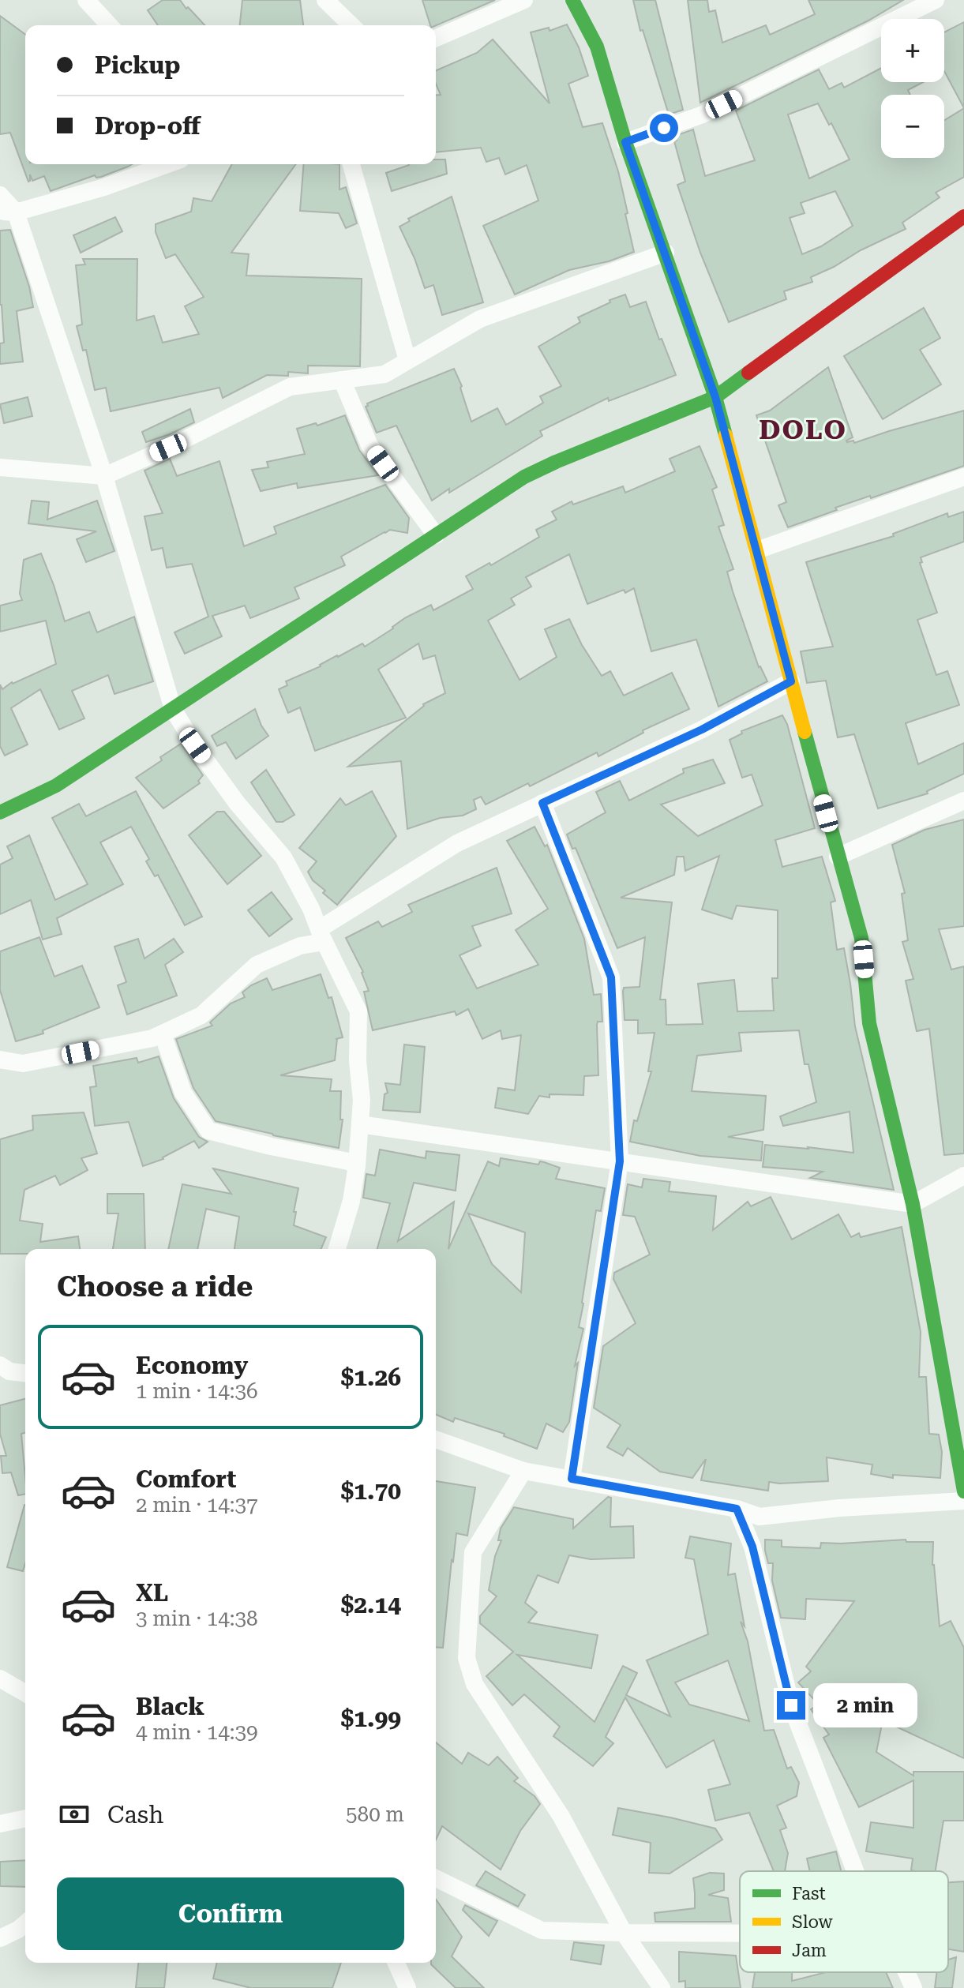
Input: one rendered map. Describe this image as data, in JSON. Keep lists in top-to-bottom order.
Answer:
{
  "districts": ["DOLO"],
  "legend": ["Fast", "Slow", "Jam"],
  "page": {
    "map_buttons": ["+", "−"],
    "banner": ["Pickup", "Drop-off"],
    "heading": "Choose a ride",
    "list": [
      {
        "name": "Economy",
        "note": "1 min · 14:36",
        "value": "$1.26"
      },
      {
        "name": "Comfort",
        "note": "2 min · 14:37",
        "value": "$1.70"
      },
      {
        "name": "XL",
        "note": "3 min · 14:38",
        "value": "$2.14"
      },
      {
        "name": "Black",
        "note": "4 min · 14:39",
        "value": "$1.99"
      }
    ],
    "bubble": "2 min",
    "pay": ["Cash", "580 m"],
    "buttons": "Confirm"
  }
}
